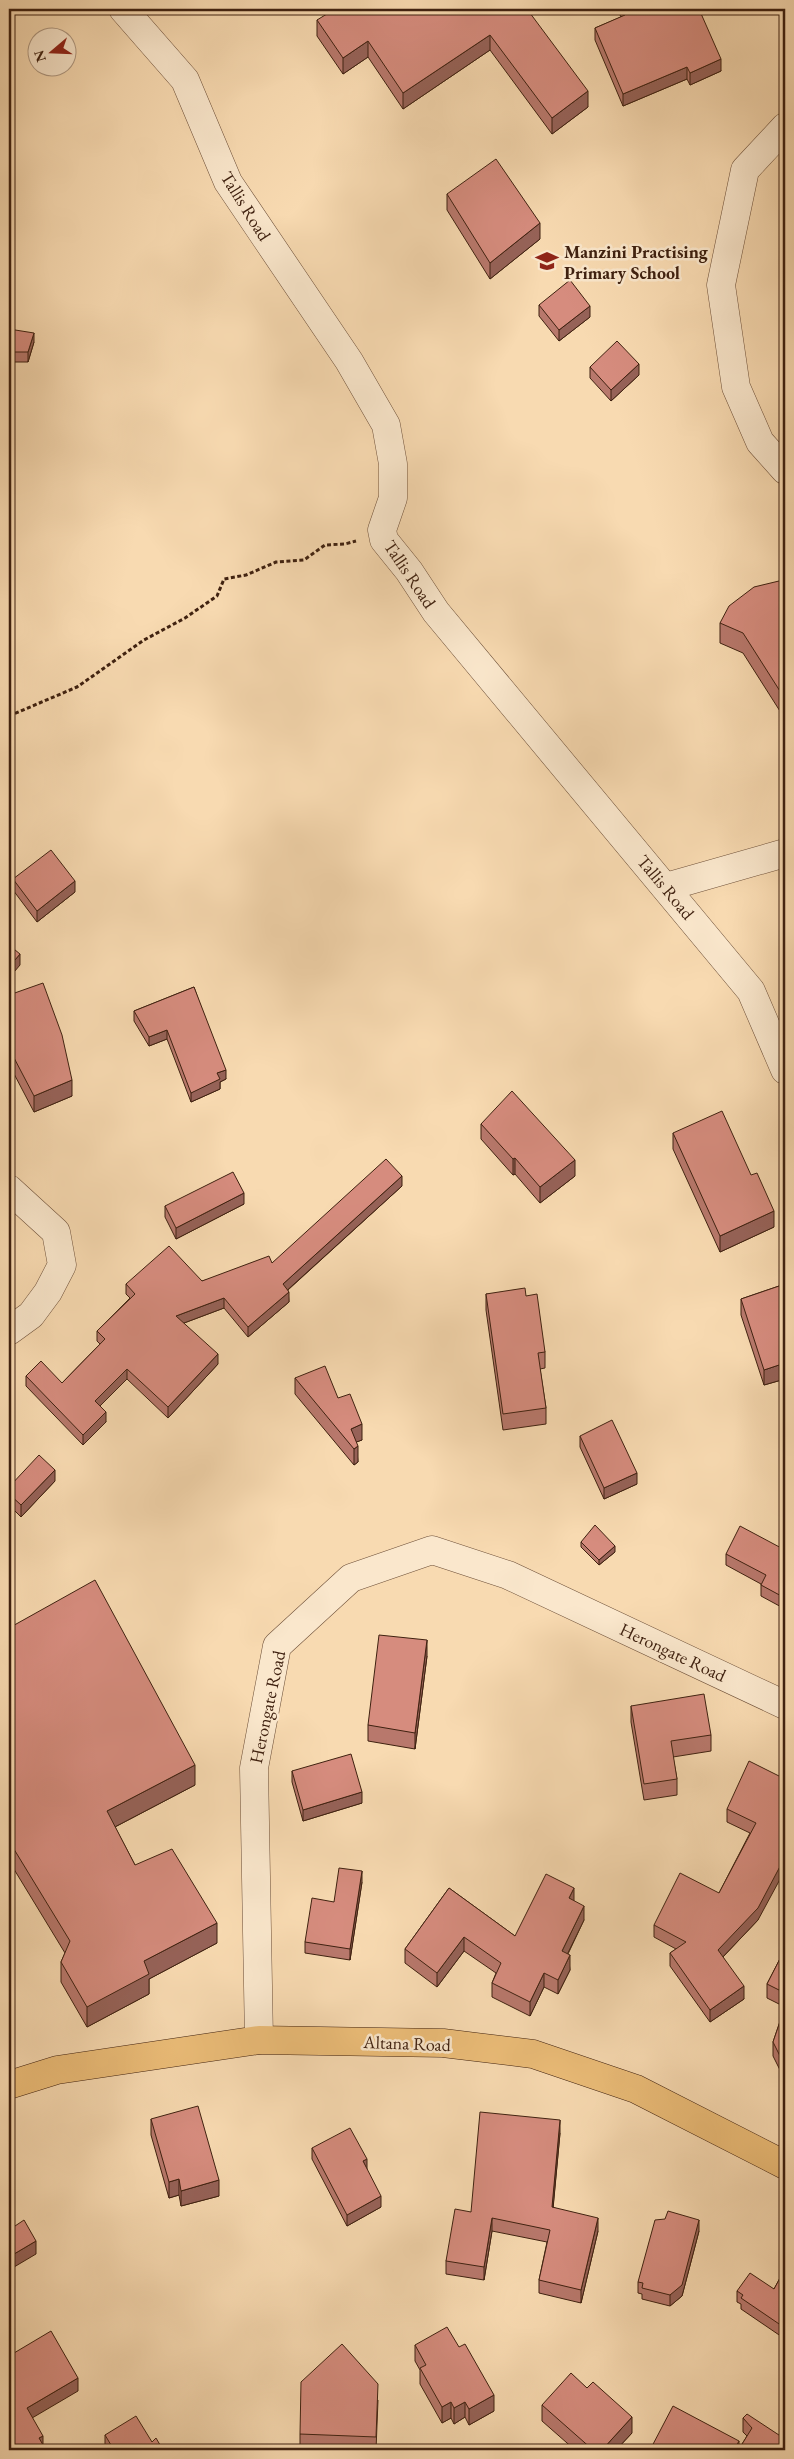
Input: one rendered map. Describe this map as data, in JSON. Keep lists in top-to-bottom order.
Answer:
{
  "streets": {
    "main road": ["Altana Road"],
    "street": ["Tallis Road", "Herongate Road"]
  },
  "crossings": [
    ["Herongate Road", "Altana Road"]
  ],
  "places": {
    "school or university": ["Manzini Practising Primary School"]
  },
  "north": "left"
}
